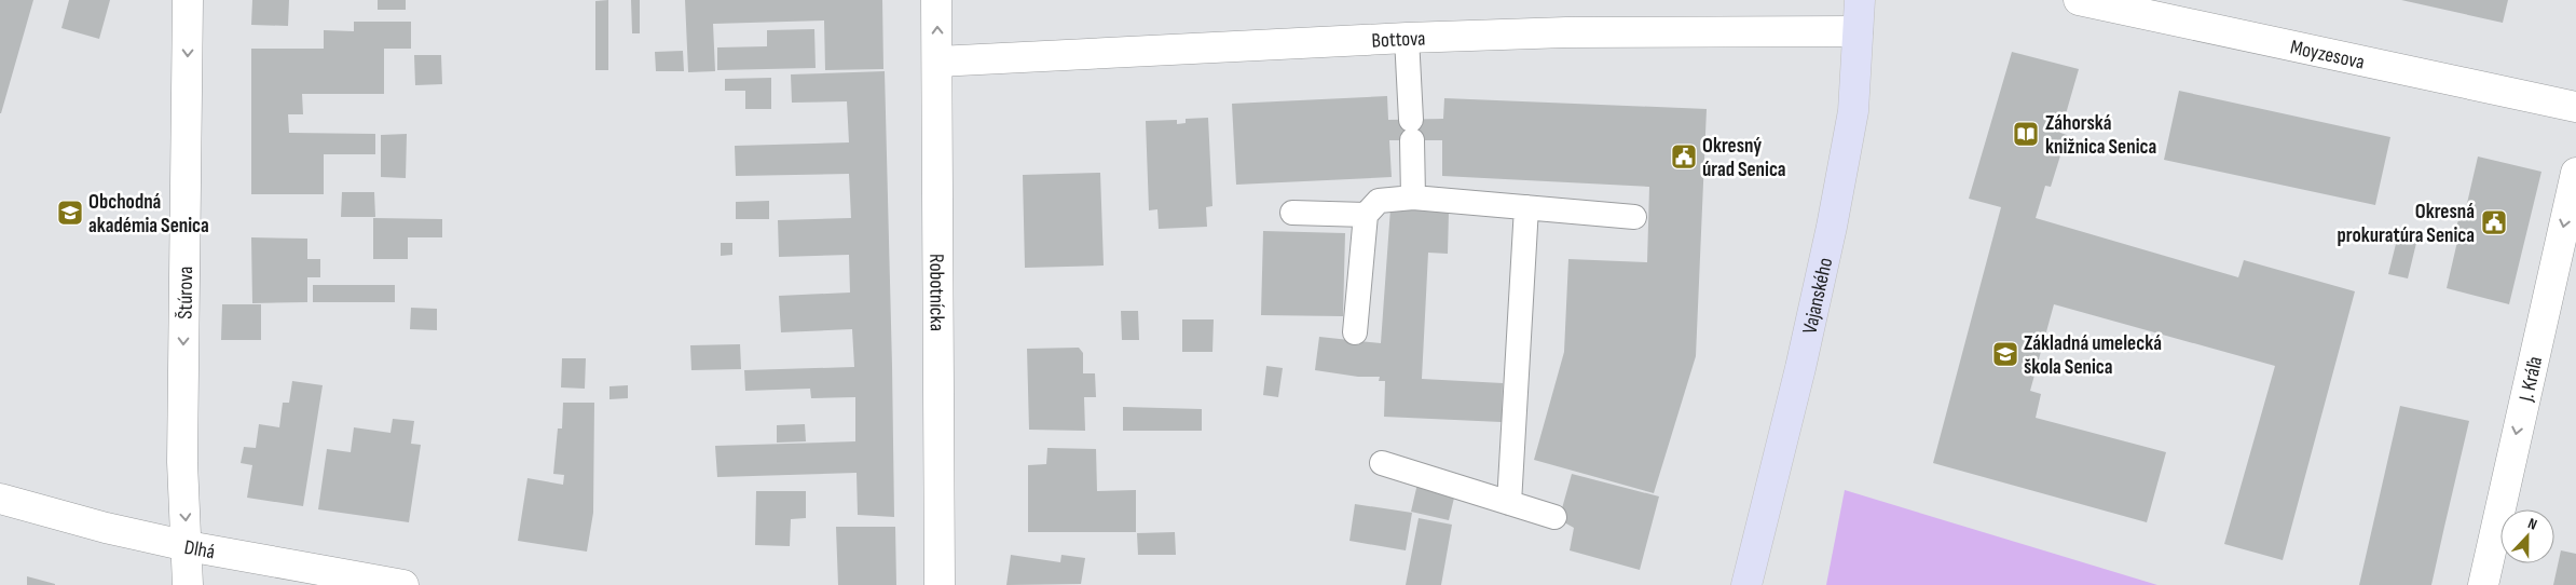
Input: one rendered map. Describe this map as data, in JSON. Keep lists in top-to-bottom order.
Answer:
{
  "streets": {
    "main road": ["Vajanského"],
    "street": [
      "Bottova",
      "Moyzesova",
      "Štúrova",
      "Robotnícka",
      "J. Kráľa",
      "Dlhá"
    ]
  },
  "crossings": [
    ["Bottova", "Robotnícka"],
    ["Bottova", "Vajanského"],
    ["Štúrova", "Dlhá"]
  ],
  "one_way": ["Štúrova", "J. Kráľa"],
  "places": {
    "library": ["Záhorská knižnica Senica"],
    "public building": ["Okresný úrad Senica", "Okresná prokuratúra Senica"],
    "school or university": ["Obchodná akadémia Senica", "Základná umelecká škola Senica"]
  },
  "north": "top"
}
